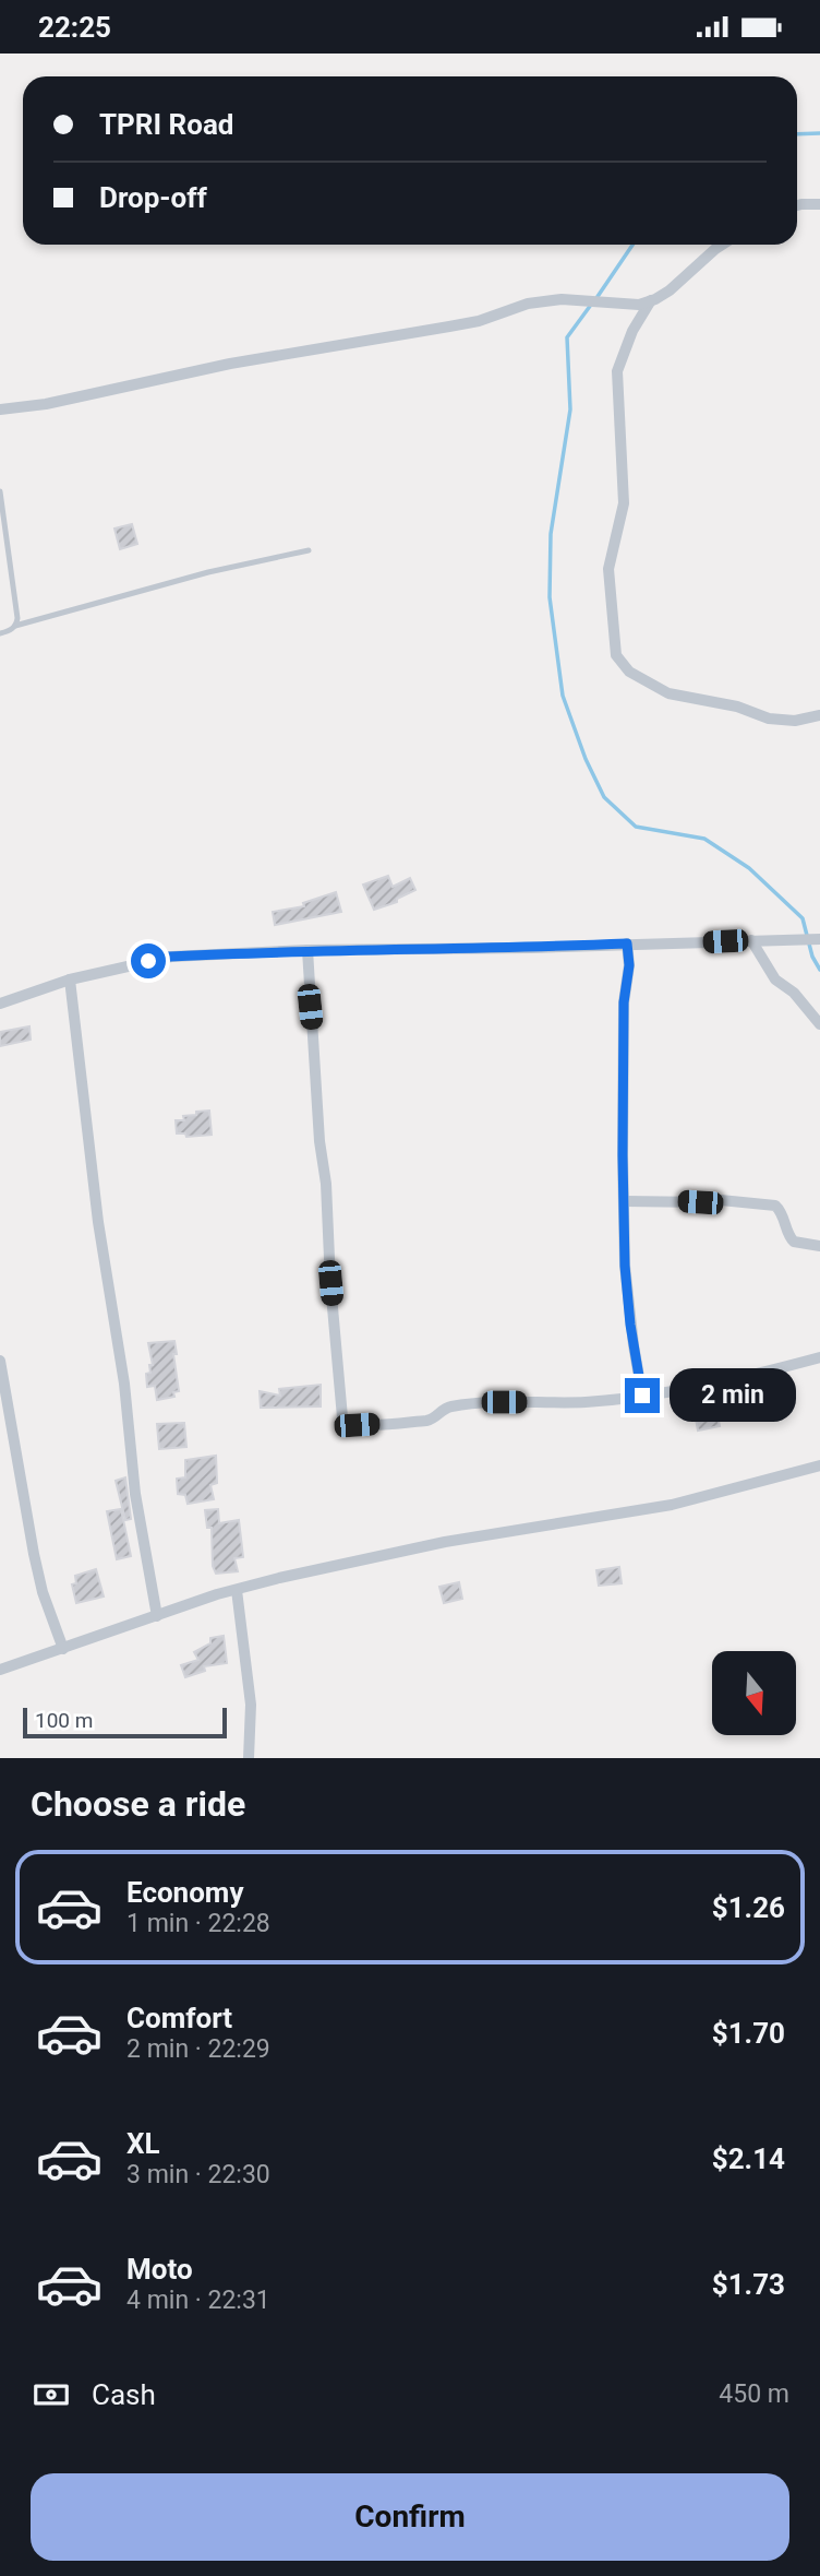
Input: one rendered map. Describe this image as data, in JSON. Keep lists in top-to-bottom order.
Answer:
{
  "scale_bar": "100 m",
  "north": "bottom",
  "page": {
    "status": "22:25",
    "banner": ["TPRI Road", "Drop-off"],
    "bubble": "2 min",
    "scale": "100 m",
    "heading": "Choose a ride",
    "list": [
      {
        "name": "Economy",
        "note": "1 min · 22:28",
        "value": "$1.26"
      },
      {
        "name": "Comfort",
        "note": "2 min · 22:29",
        "value": "$1.70"
      },
      {
        "name": "XL",
        "note": "3 min · 22:30",
        "value": "$2.14"
      },
      {
        "name": "Moto",
        "note": "4 min · 22:31",
        "value": "$1.73"
      }
    ],
    "pay": ["Cash", "450 m"],
    "buttons": "Confirm"
  }
}
